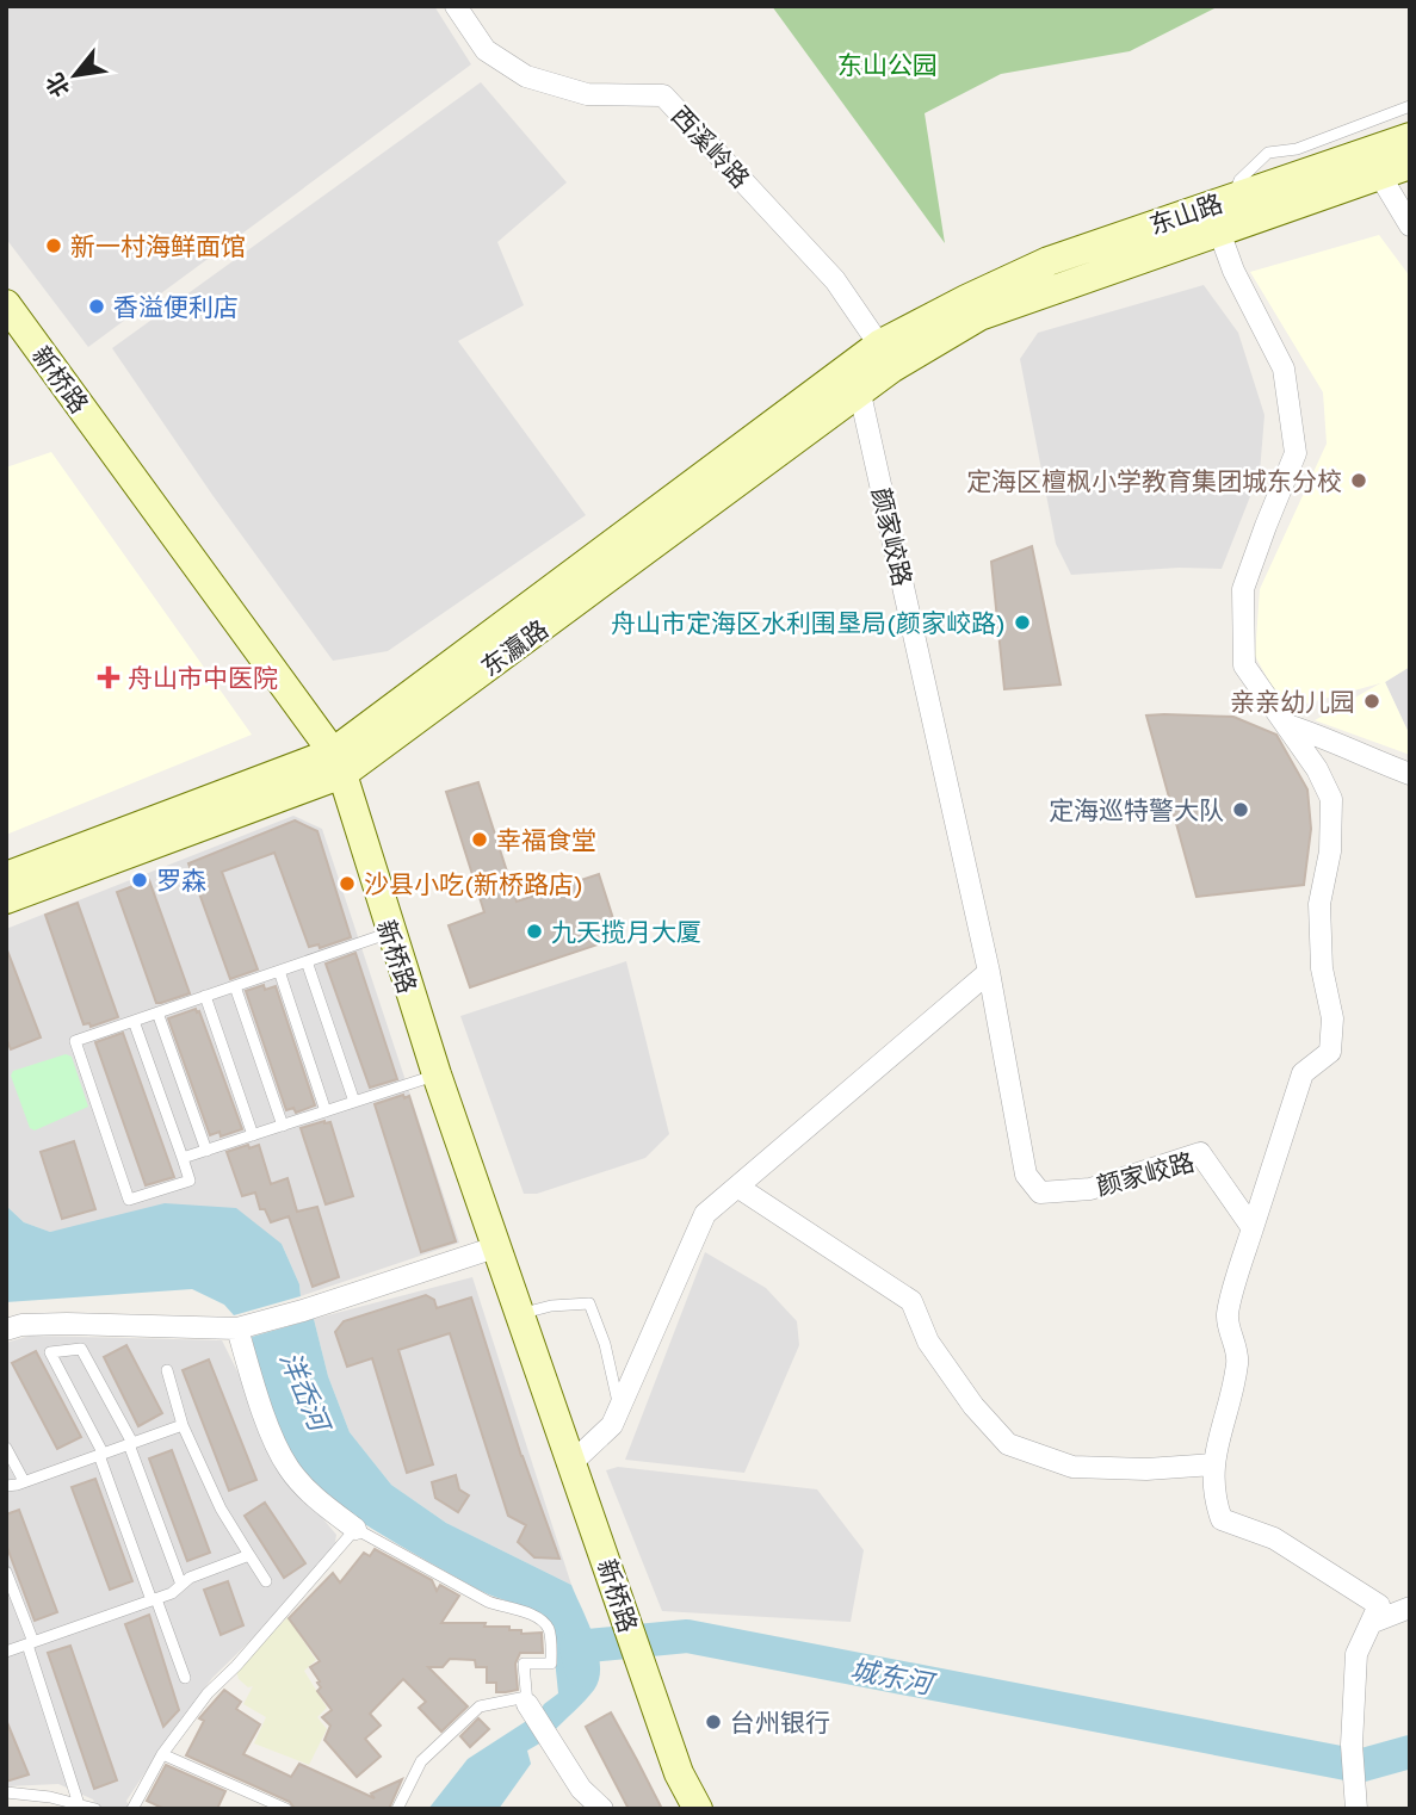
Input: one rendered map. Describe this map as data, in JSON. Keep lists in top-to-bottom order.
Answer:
{
  "streets": {
    "main road": ["东山路", "新桥路", "东瀛路"],
    "street": ["西溪岭路", "颜家峧路"]
  },
  "crossings": [
    ["西溪岭路", "东瀛路"],
    ["东山路", "东瀛路"],
    ["新桥路", "东瀛路"],
    ["颜家峧路", "东瀛路"]
  ],
  "water": ["洋岙河", "城东河"],
  "parks": ["东山公园"],
  "places": {
    "other": [
      "新一村海鲜面馆",
      "香溢便利店",
      "定海区檀枫小学教育集团城东分校",
      "舟山市定海区水利围垦局(颜家峧路)",
      "亲亲幼儿园",
      "定海巡特警大队",
      "幸福食堂",
      "罗森",
      "沙县小吃(新桥路店)",
      "九天揽月大厦",
      "台州银行"
    ],
    "health": ["舟山市中医院"]
  },
  "north": "bottom left"
}
